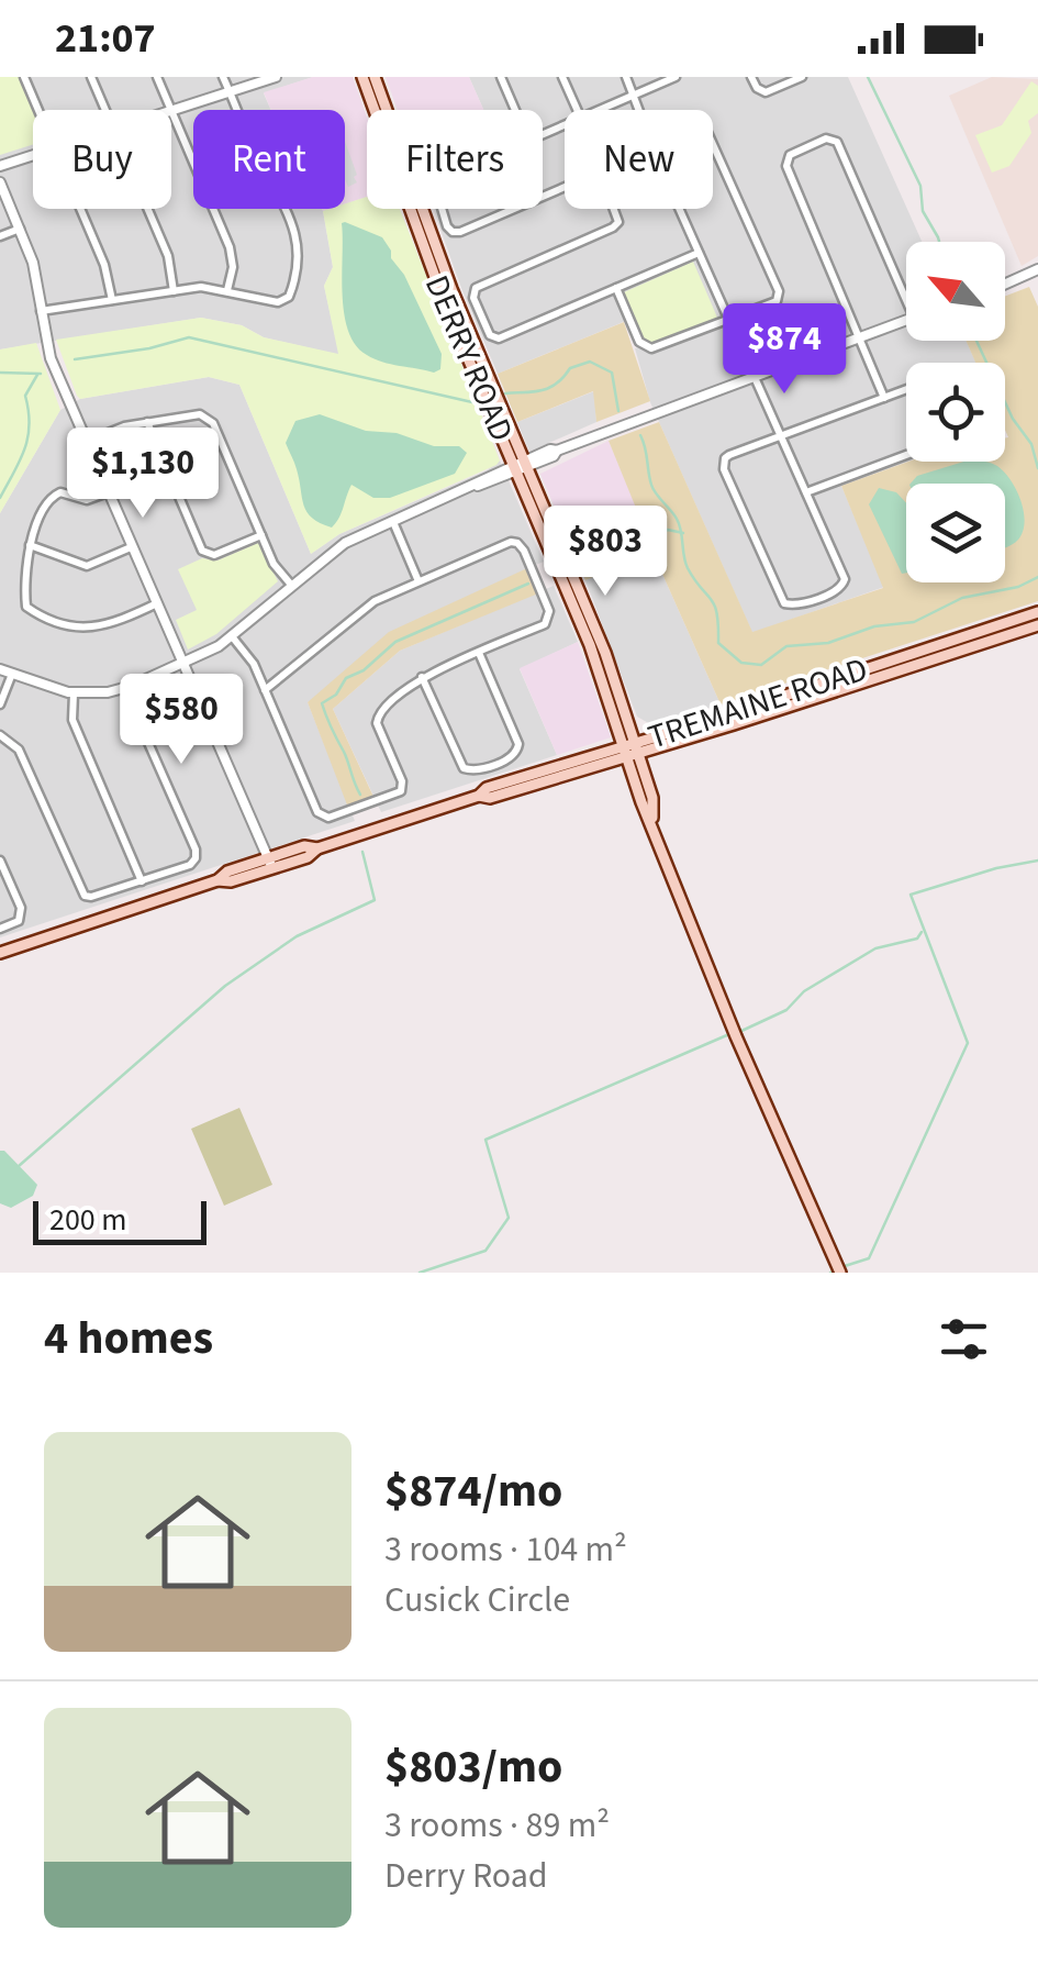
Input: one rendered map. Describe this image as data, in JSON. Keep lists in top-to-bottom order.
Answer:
{
  "streets": {
    "main road": ["DERRY ROAD", "TREMAINE ROAD"]
  },
  "crossings": [
    ["DERRY ROAD", "TREMAINE ROAD"]
  ],
  "scale_bar": "200 m",
  "north": "top left",
  "page": {
    "status": "21:07",
    "chip": [
      "Buy",
      "Rent",
      "Filters",
      "New"
    ],
    "price": [
      "$874",
      "$1,130",
      "$803",
      "$580"
    ],
    "scale": "200 m",
    "heading": "4 homes",
    "list": [
      {
        "name": "$874/mo",
        "note": "3 rooms · 104 m² · Cusick Circle"
      },
      {
        "name": "$803/mo",
        "note": "3 rooms · 89 m² · Derry Road"
      }
    ]
  }
}
